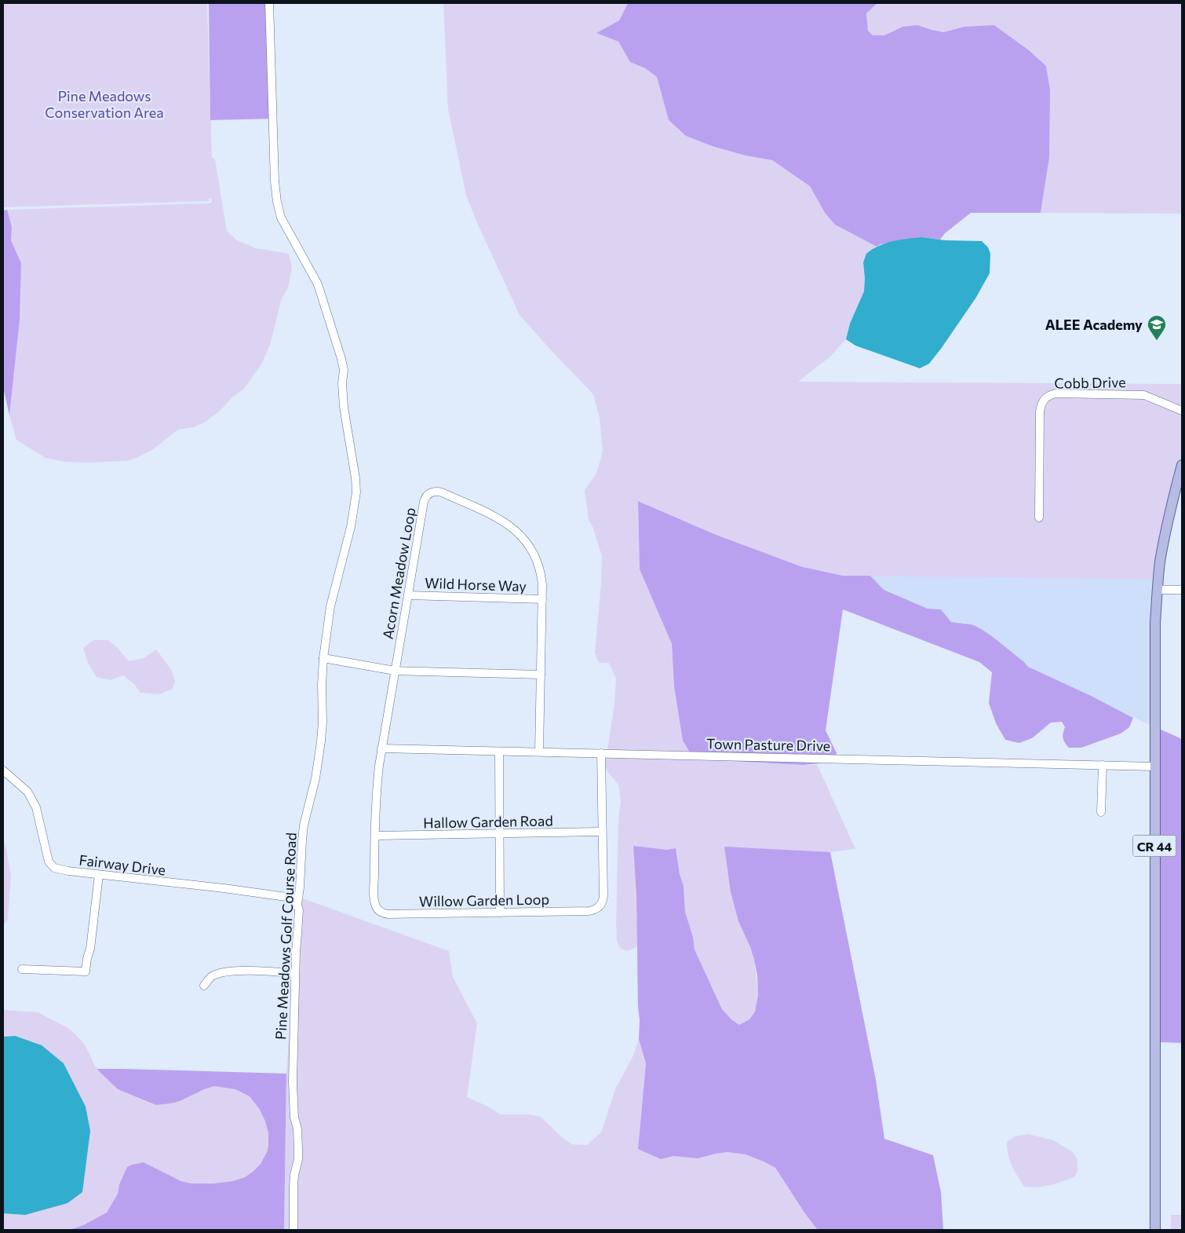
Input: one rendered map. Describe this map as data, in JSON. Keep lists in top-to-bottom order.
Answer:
{
  "streets": {
    "main road": ["CR 44"],
    "street": [
      "Cobb Drive",
      "Acorn Meadow Loop",
      "Wild Horse Way",
      "Town Pasture Drive",
      "Hallow Garden Road",
      "Fairway Drive",
      "Willow Garden Loop",
      "Pine Meadows Golf Course Road"
    ]
  },
  "crossings": [
    ["Acorn Meadow Loop", "Wild Horse Way"],
    ["Acorn Meadow Loop", "Town Pasture Drive"],
    ["Acorn Meadow Loop", "Willow Garden Loop"],
    ["Town Pasture Drive", "CR 44"],
    ["Town Pasture Drive", "Willow Garden Loop"],
    ["Hallow Garden Road", "Willow Garden Loop"],
    ["Fairway Drive", "Pine Meadows Golf Course Road"]
  ],
  "parks": ["Pine Meadows Conservation Area"],
  "places": {
    "school or university": ["ALEE Academy"]
  }
}
